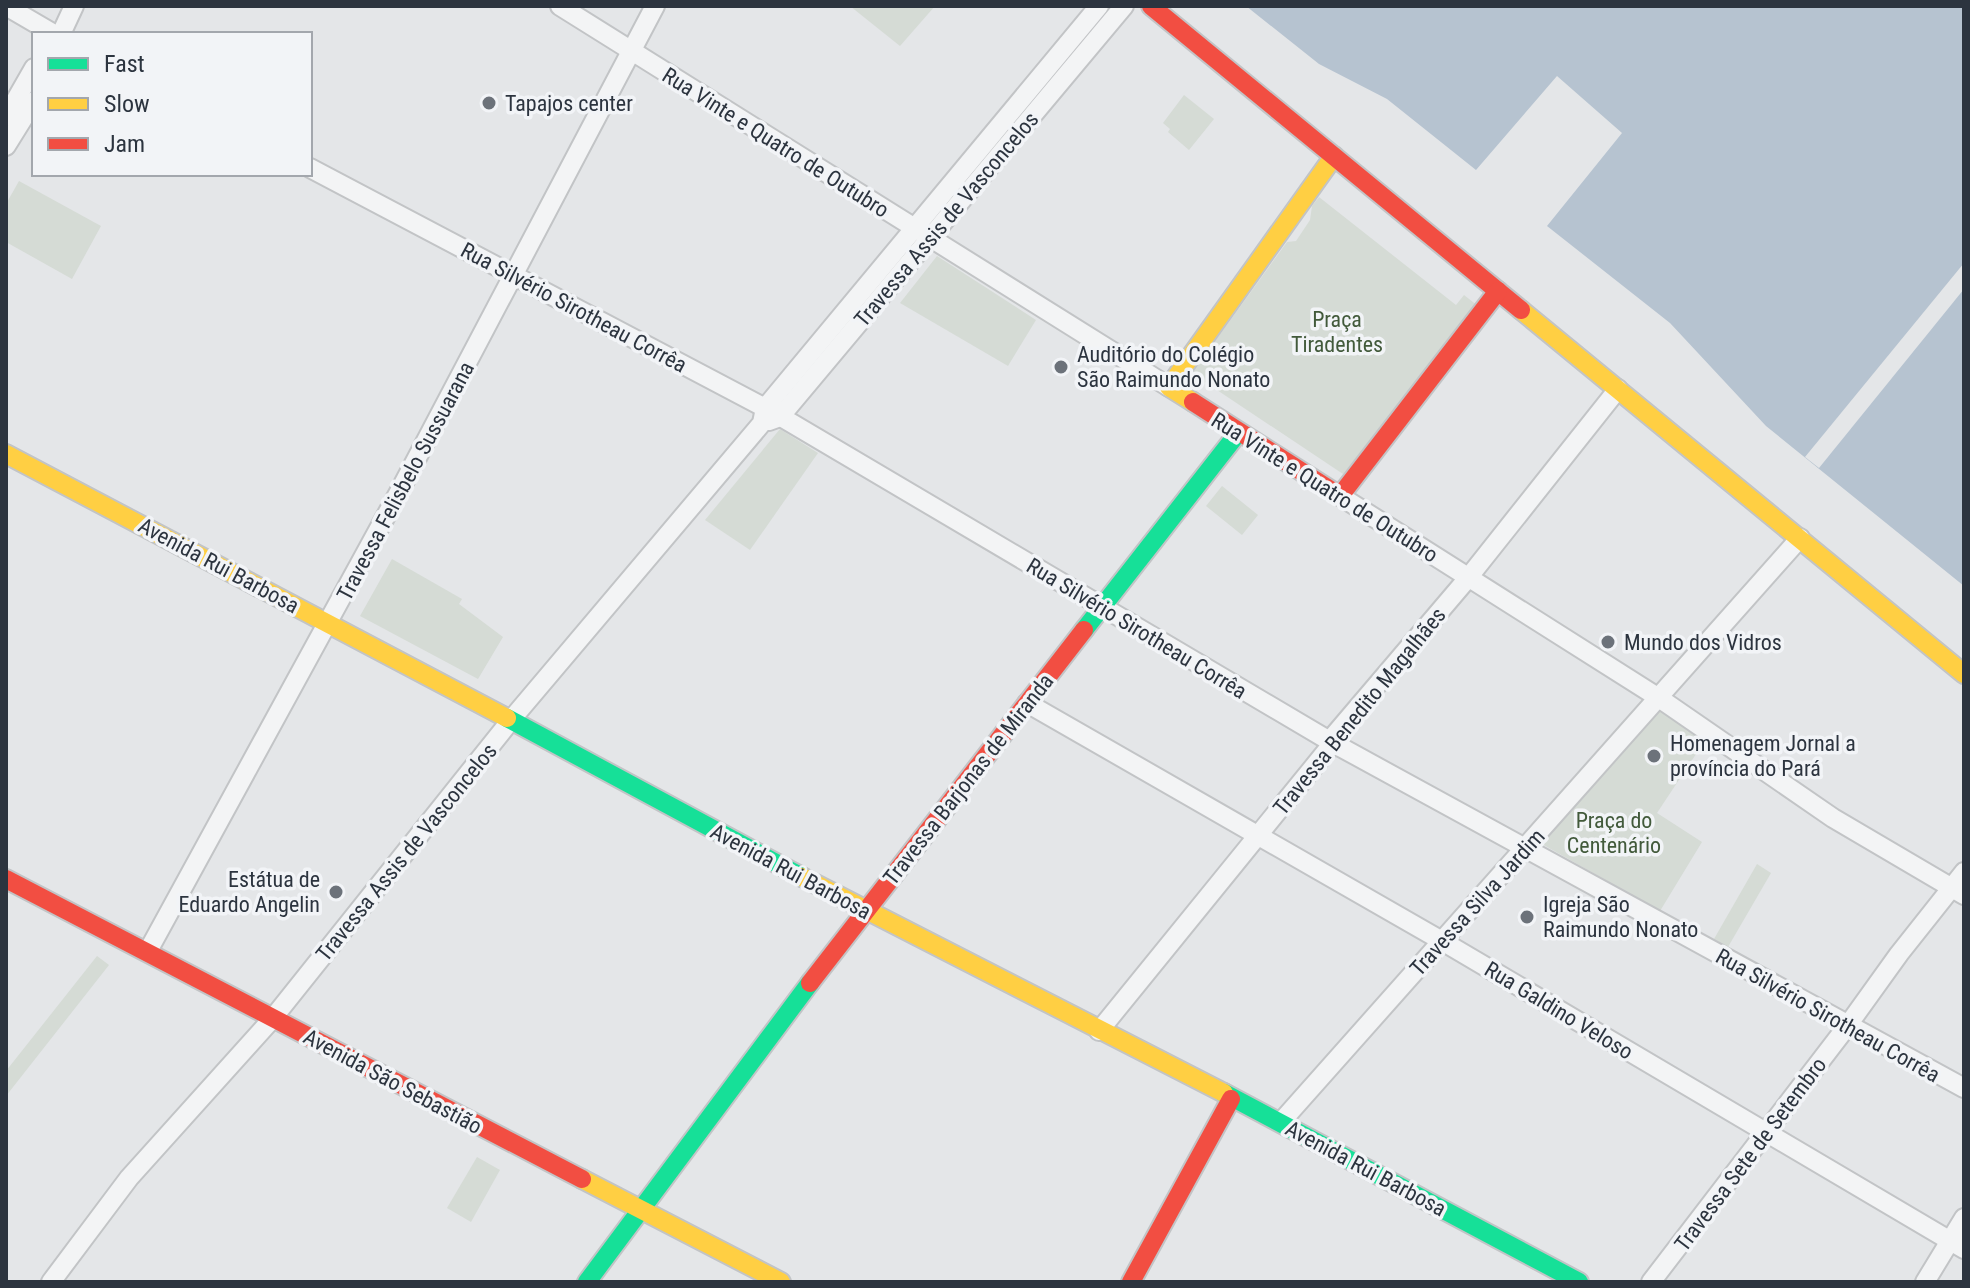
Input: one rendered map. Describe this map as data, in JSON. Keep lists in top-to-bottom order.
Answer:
{
  "streets": {
    "main road": [
      "Rua Vinte e Quatro de Outubro",
      "Avenida Rui Barbosa",
      "Travessa Barjonas de Miranda",
      "Avenida São Sebastião"
    ],
    "street": [
      "Travessa Assis de Vasconcelos",
      "Rua Silvério Sirotheau Corrêa",
      "Travessa Felisbelo Sussuarana",
      "Travessa Benedito Magalhães",
      "Travessa Silva Jardim",
      "Rua Galdino Veloso",
      "Travessa Sete de Setembro"
    ]
  },
  "crossings": [
    ["Rua Vinte e Quatro de Outubro", "Travessa Assis de Vasconcelos"],
    ["Rua Vinte e Quatro de Outubro", "Travessa Felisbelo Sussuarana"],
    ["Rua Vinte e Quatro de Outubro", "Travessa Benedito Magalhães"],
    ["Rua Vinte e Quatro de Outubro", "Travessa Barjonas de Miranda"],
    ["Rua Vinte e Quatro de Outubro", "Travessa Silva Jardim"],
    ["Rua Vinte e Quatro de Outubro", "Travessa Sete de Setembro"],
    ["Travessa Assis de Vasconcelos", "Rua Silvério Sirotheau Corrêa"],
    ["Travessa Assis de Vasconcelos", "Avenida Rui Barbosa"],
    ["Travessa Assis de Vasconcelos", "Avenida São Sebastião"],
    ["Rua Silvério Sirotheau Corrêa", "Travessa Felisbelo Sussuarana"],
    ["Rua Silvério Sirotheau Corrêa", "Travessa Benedito Magalhães"],
    ["Rua Silvério Sirotheau Corrêa", "Travessa Barjonas de Miranda"],
    ["Rua Silvério Sirotheau Corrêa", "Travessa Silva Jardim"],
    ["Rua Silvério Sirotheau Corrêa", "Travessa Sete de Setembro"],
    ["Travessa Felisbelo Sussuarana", "Avenida Rui Barbosa"],
    ["Travessa Felisbelo Sussuarana", "Avenida São Sebastião"],
    ["Avenida Rui Barbosa", "Travessa Benedito Magalhães"],
    ["Avenida Rui Barbosa", "Travessa Barjonas de Miranda"],
    ["Avenida Rui Barbosa", "Travessa Silva Jardim"],
    ["Travessa Benedito Magalhães", "Rua Galdino Veloso"],
    ["Travessa Barjonas de Miranda", "Rua Galdino Veloso"],
    ["Travessa Barjonas de Miranda", "Avenida São Sebastião"],
    ["Travessa Silva Jardim", "Rua Galdino Veloso"],
    ["Rua Galdino Veloso", "Travessa Sete de Setembro"]
  ],
  "parks": ["Praça Tiradentes", "Praça do Centenário"],
  "places": [
    "Tapajos center",
    "Auditório do Colégio São Raimundo Nonato",
    "Mundo dos Vidros",
    "Homenagem Jornal a província do Pará",
    "Estátua de Eduardo Angelin",
    "Igreja São Raimundo Nonato"
  ],
  "legend": ["Fast", "Slow", "Jam"]
}
